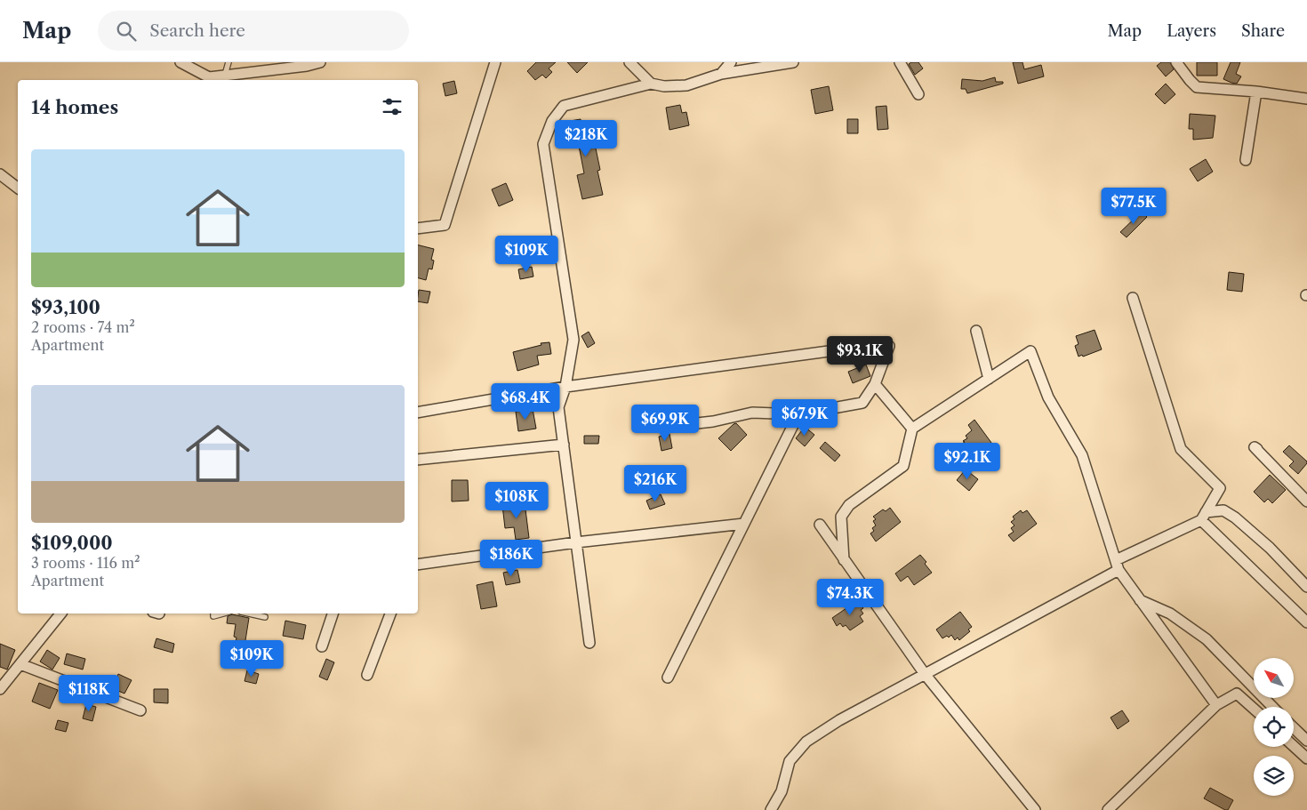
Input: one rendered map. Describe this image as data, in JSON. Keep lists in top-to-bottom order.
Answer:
{
  "north": "top left",
  "page": {
    "header": "Map",
    "search": "Search here",
    "nav": ["Map", "Layers", "Share"],
    "heading": "14 homes",
    "price": [
      "$218K",
      "$77.5K",
      "$109K",
      "$93.1K",
      "$68.4K",
      "$67.9K",
      "$69.9K",
      "$92.1K",
      "$216K",
      "$108K",
      "$186K",
      "$74.3K",
      "$109K",
      "$118K"
    ],
    "list": [
      {
        "name": "$93,100",
        "note": "2 rooms · 74 m² · Apartment"
      },
      {
        "name": "$109,000",
        "note": "3 rooms · 116 m² · Apartment"
      }
    ]
  }
}
